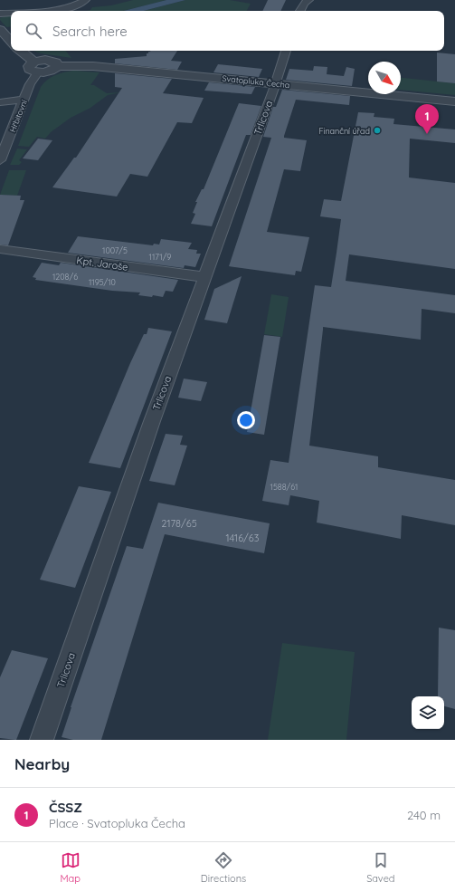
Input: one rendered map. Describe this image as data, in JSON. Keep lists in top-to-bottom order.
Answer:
{
  "streets": {
    "street": [
      "Svatopluka Čecha",
      "Hřbitovní",
      "Trlicova",
      "Kpt. Jaroše"
    ]
  },
  "crossings": [
    ["Svatopluka Čecha", "Hřbitovní"],
    ["Svatopluka Čecha", "Trlicova"],
    ["Trlicova", "Kpt. Jaroše"]
  ],
  "places": ["Finanční úřad"],
  "house_numbers": [
    "1007/5",
    "1171/9",
    "1208/6",
    "1195/10",
    "1588/61",
    "2178/65",
    "1416/63"
  ],
  "north": "bottom right",
  "page": {
    "search": "Search here",
    "pins": "1",
    "heading": "Nearby",
    "list": [
      {
        "mark": "1",
        "name": "ČSSZ",
        "note": "Place · Svatopluka Čecha",
        "value": "240 m"
      }
    ],
    "nav": ["Map", "Directions", "Saved"]
  }
}
